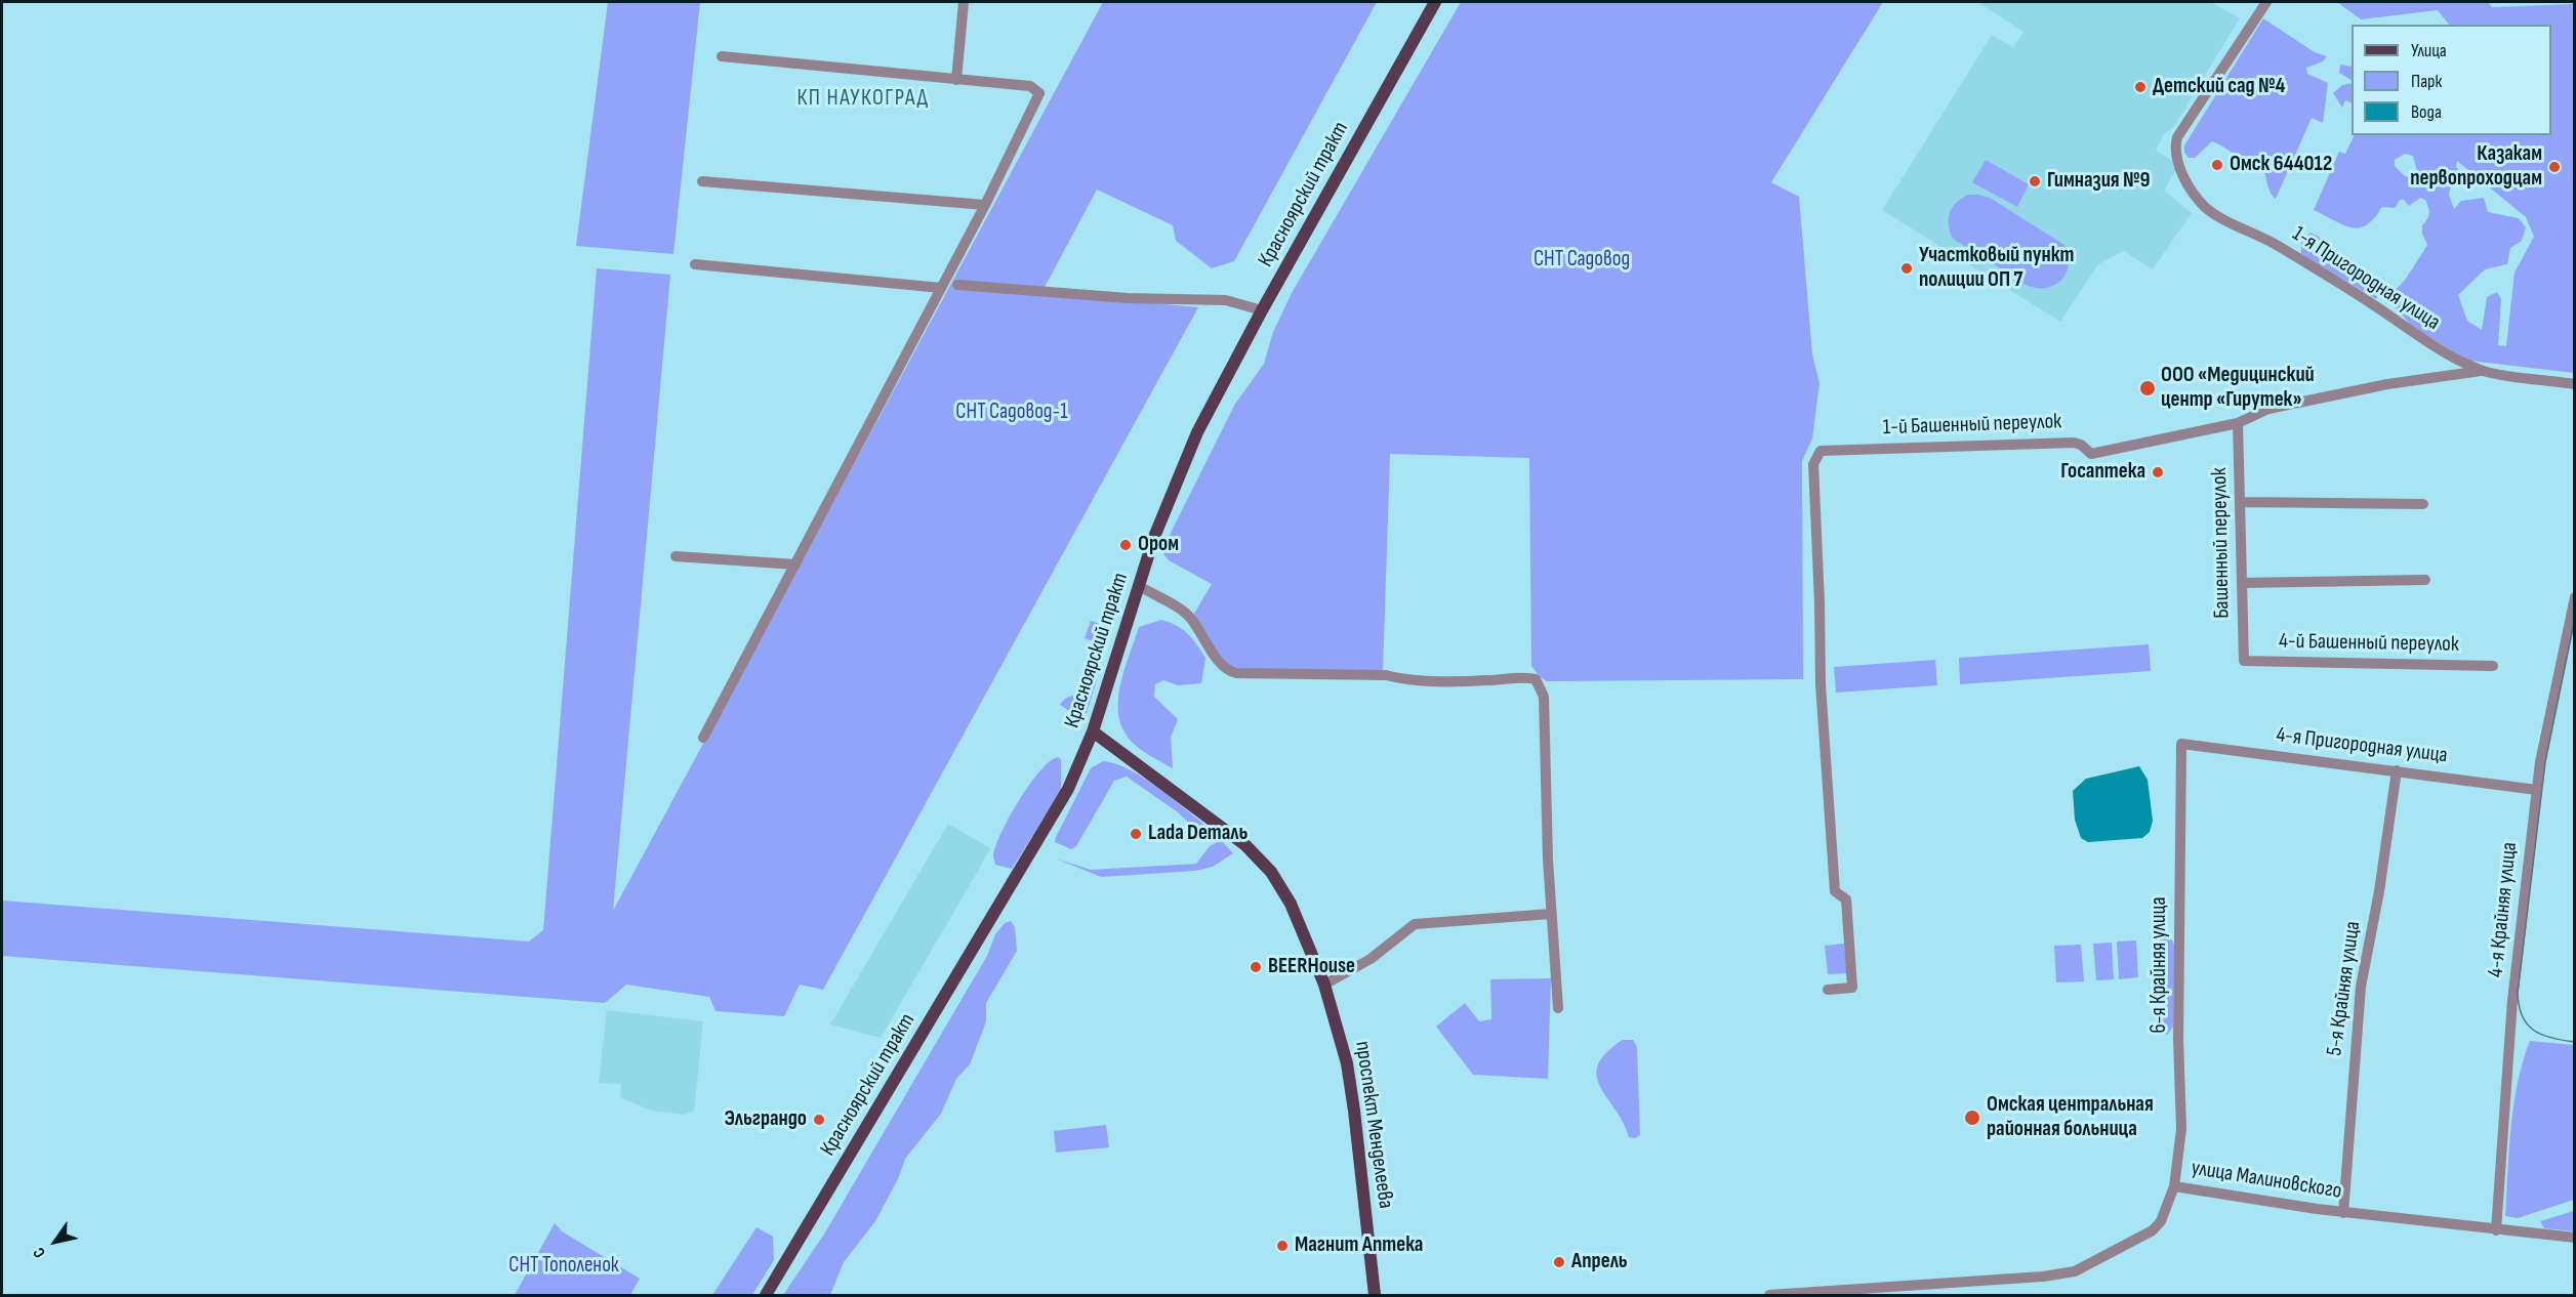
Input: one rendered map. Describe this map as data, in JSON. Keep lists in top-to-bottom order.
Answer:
{
  "streets": {
    "main road": ["Красноярский тракт", "проспект Менделеева"],
    "street": [
      "1-я Пригородная улица",
      "1-й Башенный переулок",
      "Башенный переулок",
      "4-й Башенный переулок",
      "4-я Пригородная улица",
      "4-я Крайняя улица",
      "6-я Крайняя улица",
      "5-я Крайняя улица",
      "улица Малиновского"
    ]
  },
  "crossings": [
    ["Красноярский тракт", "проспект Менделеева"],
    ["1-я Пригородная улица", "1-й Башенный переулок"],
    ["1-й Башенный переулок", "Башенный переулок"],
    ["Башенный переулок", "4-й Башенный переулок"],
    ["4-я Пригородная улица", "4-я Крайняя улица"],
    ["4-я Пригородная улица", "6-я Крайняя улица"],
    ["4-я Пригородная улица", "5-я Крайняя улица"],
    ["4-я Крайняя улица", "улица Малиновского"],
    ["6-я Крайняя улица", "улица Малиновского"],
    ["5-я Крайняя улица", "улица Малиновского"]
  ],
  "districts": ["КП НАУКОГРАД"],
  "parks": ["СНТ Садовод", "СНТ Садовод-1", "СНТ Тополенок"],
  "places": [
    "Детский сад №4",
    "Омск 644012",
    "Казакам первопроходцам",
    "Гимназия №9",
    "Участковый пункт полиции ОП 7",
    "ООО «Медицинский центр «Гирутек»",
    "Госаптека",
    "Ором",
    "Lada Dеталь",
    "BEERHouse",
    "Омская центральная районная больница",
    "Эльграндо",
    "Магнит Аптека",
    "Апрель"
  ],
  "legend": ["Улица", "Парк", "Вода"],
  "north": "bottom left"
}
